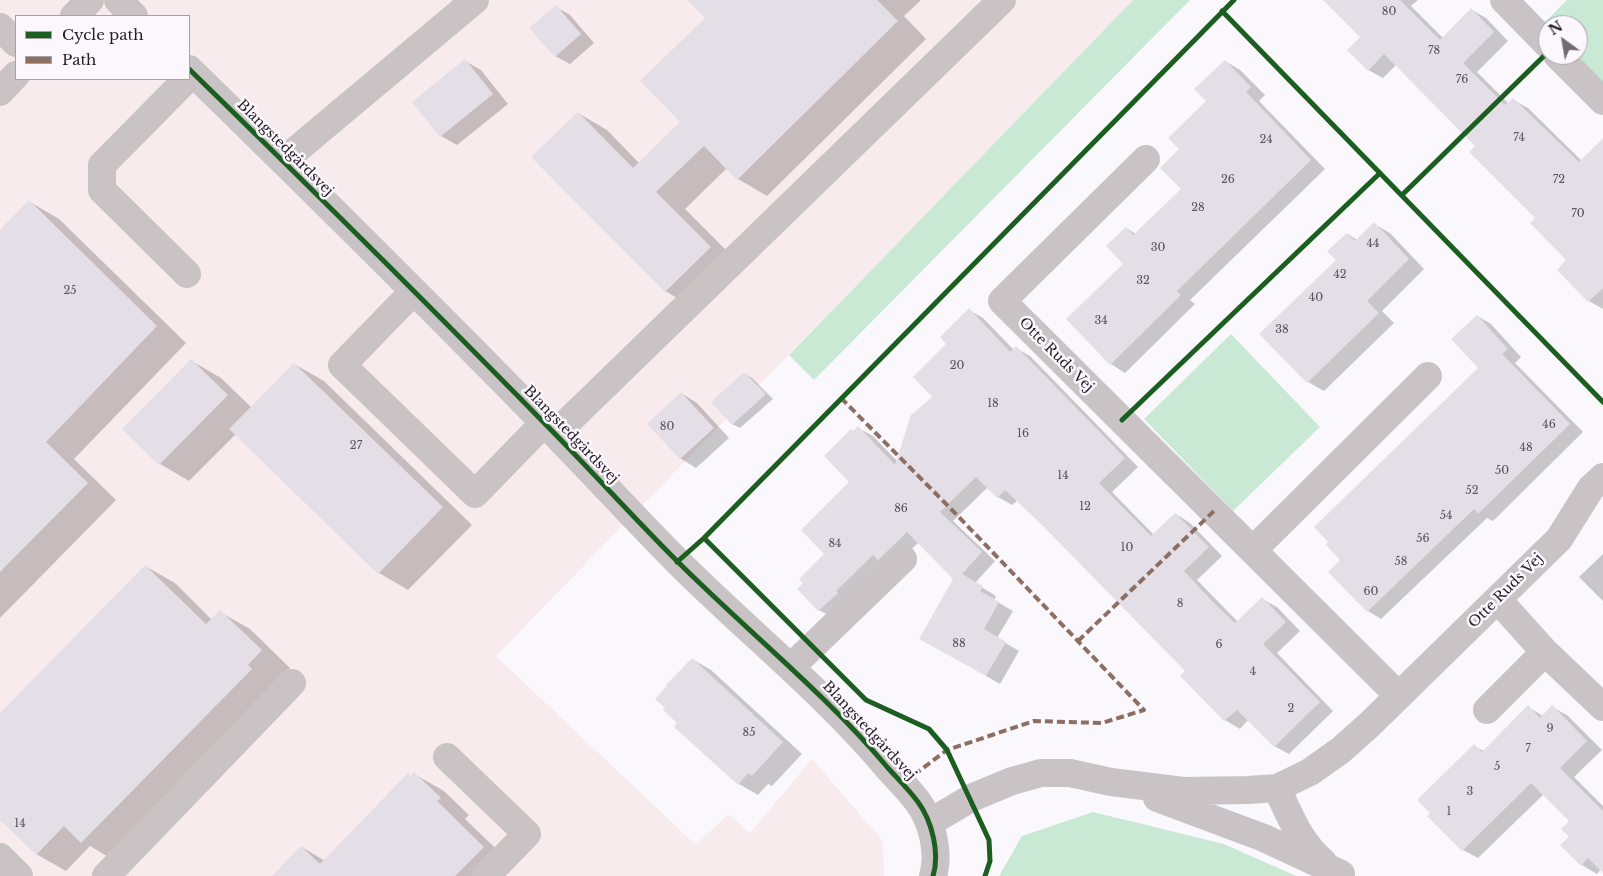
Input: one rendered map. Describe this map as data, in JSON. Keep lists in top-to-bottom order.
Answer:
{
  "streets": {
    "street": ["Blangstedgårdsvej", "Otte Ruds Vej"]
  },
  "house_numbers": [
    "80",
    "78",
    "76",
    "74",
    "24",
    "26",
    "72",
    "28",
    "70",
    "44",
    "30",
    "42",
    "32",
    "25",
    "40",
    "34",
    "38",
    "20",
    "18",
    "46",
    "80",
    "16",
    "27",
    "48",
    "50",
    "14",
    "52",
    "12",
    "86",
    "54",
    "56",
    "84",
    "10",
    "58",
    "60",
    "8",
    "88",
    "6",
    "4",
    "2",
    "9",
    "85",
    "7",
    "5",
    "3",
    "1",
    "14"
  ],
  "legend": ["Cycle path", "Path"],
  "north": "top left"
}
